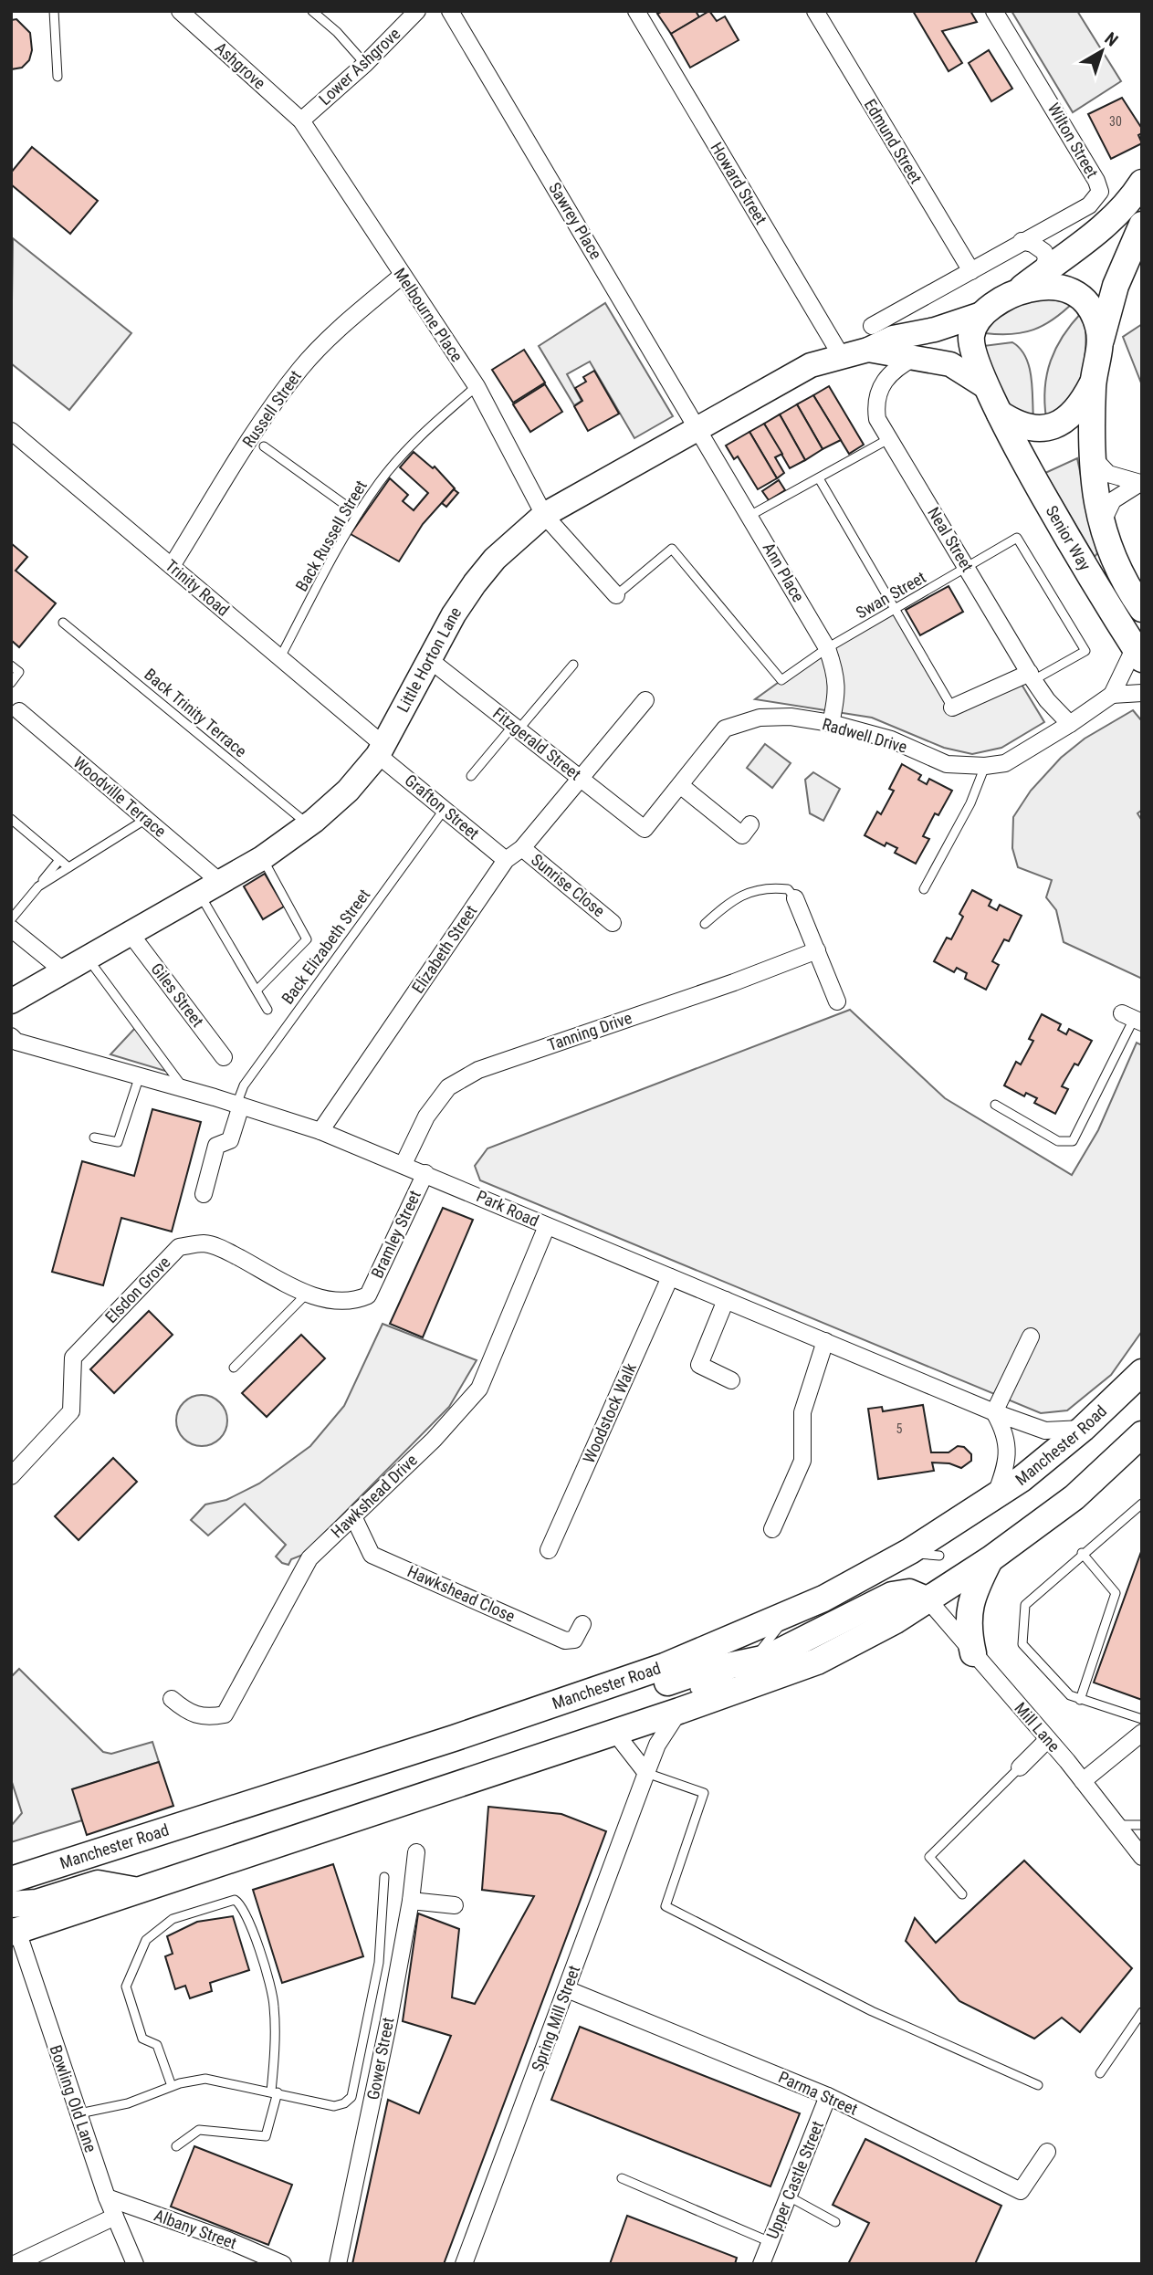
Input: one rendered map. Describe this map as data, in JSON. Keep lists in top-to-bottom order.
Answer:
{
  "streets": {
    "main road": ["Senior Way", "Manchester Road"],
    "street": [
      "Ashgrove",
      "Lower Ashgrove",
      "Wilton Street",
      "Edmund Street",
      "Howard Street",
      "Sawrey Place",
      "Melbourne Place",
      "Russell Street",
      "Neal Street",
      "Ann Place",
      "Trinity Road",
      "Little Horton Lane",
      "Radwell Drive",
      "Fitzgerald Street",
      "Woodville Terrace",
      "Grafton Street",
      "Sunrise Close",
      "Elizabeth Street",
      "Giles Street",
      "Tanning Drive",
      "Park Road",
      "Bramley Street",
      "Elsdon Grove",
      "Woodstock Walk",
      "Hawkshead Drive",
      "Hawkshead Close",
      "Mill Lane",
      "Spring Mill Street",
      "Gower Street",
      "Parma Street",
      "Bowling Old Lane",
      "Upper Castle Street",
      "Albany Street"
    ],
    "lane": [
      "Back Russell Street",
      "Swan Street",
      "Back Trinity Terrace",
      "Back Elizabeth Street"
    ]
  },
  "crossings": [
    ["Ashgrove", "Lower Ashgrove"],
    ["Ashgrove", "Melbourne Place"],
    ["Lower Ashgrove", "Melbourne Place"],
    ["Howard Street", "Little Horton Lane"],
    ["Sawrey Place", "Ann Place"],
    ["Sawrey Place", "Little Horton Lane"],
    ["Melbourne Place", "Russell Street"],
    ["Melbourne Place", "Back Russell Street"],
    ["Melbourne Place", "Swan Street"],
    ["Melbourne Place", "Little Horton Lane"],
    ["Russell Street", "Trinity Road"],
    ["Back Russell Street", "Trinity Road"],
    ["Senior Way", "Little Horton Lane"],
    ["Senior Way", "Radwell Drive"],
    ["Neal Street", "Swan Street"],
    ["Neal Street", "Little Horton Lane"],
    ["Neal Street", "Radwell Drive"],
    ["Ann Place", "Swan Street"],
    ["Ann Place", "Little Horton Lane"],
    ["Ann Place", "Radwell Drive"],
    ["Trinity Road", "Little Horton Lane"],
    ["Trinity Road", "Grafton Street"],
    ["Little Horton Lane", "Back Trinity Terrace"],
    ["Little Horton Lane", "Fitzgerald Street"],
    ["Little Horton Lane", "Woodville Terrace"],
    ["Little Horton Lane", "Grafton Street"],
    ["Little Horton Lane", "Giles Street"],
    ["Radwell Drive", "Fitzgerald Street"],
    ["Fitzgerald Street", "Elizabeth Street"],
    ["Grafton Street", "Back Elizabeth Street"],
    ["Grafton Street", "Elizabeth Street"],
    ["Sunrise Close", "Elizabeth Street"],
    ["Back Elizabeth Street", "Park Road"],
    ["Elizabeth Street", "Park Road"],
    ["Tanning Drive", "Park Road"],
    ["Park Road", "Bramley Street"],
    ["Park Road", "Woodstock Walk"],
    ["Park Road", "Manchester Road"],
    ["Park Road", "Hawkshead Drive"],
    ["Bramley Street", "Elsdon Grove"],
    ["Hawkshead Drive", "Hawkshead Close"],
    ["Spring Mill Street", "Parma Street"],
    ["Parma Street", "Upper Castle Street"],
    ["Bowling Old Lane", "Albany Street"]
  ],
  "house_numbers": ["30", "5"],
  "north": "top right"
}
